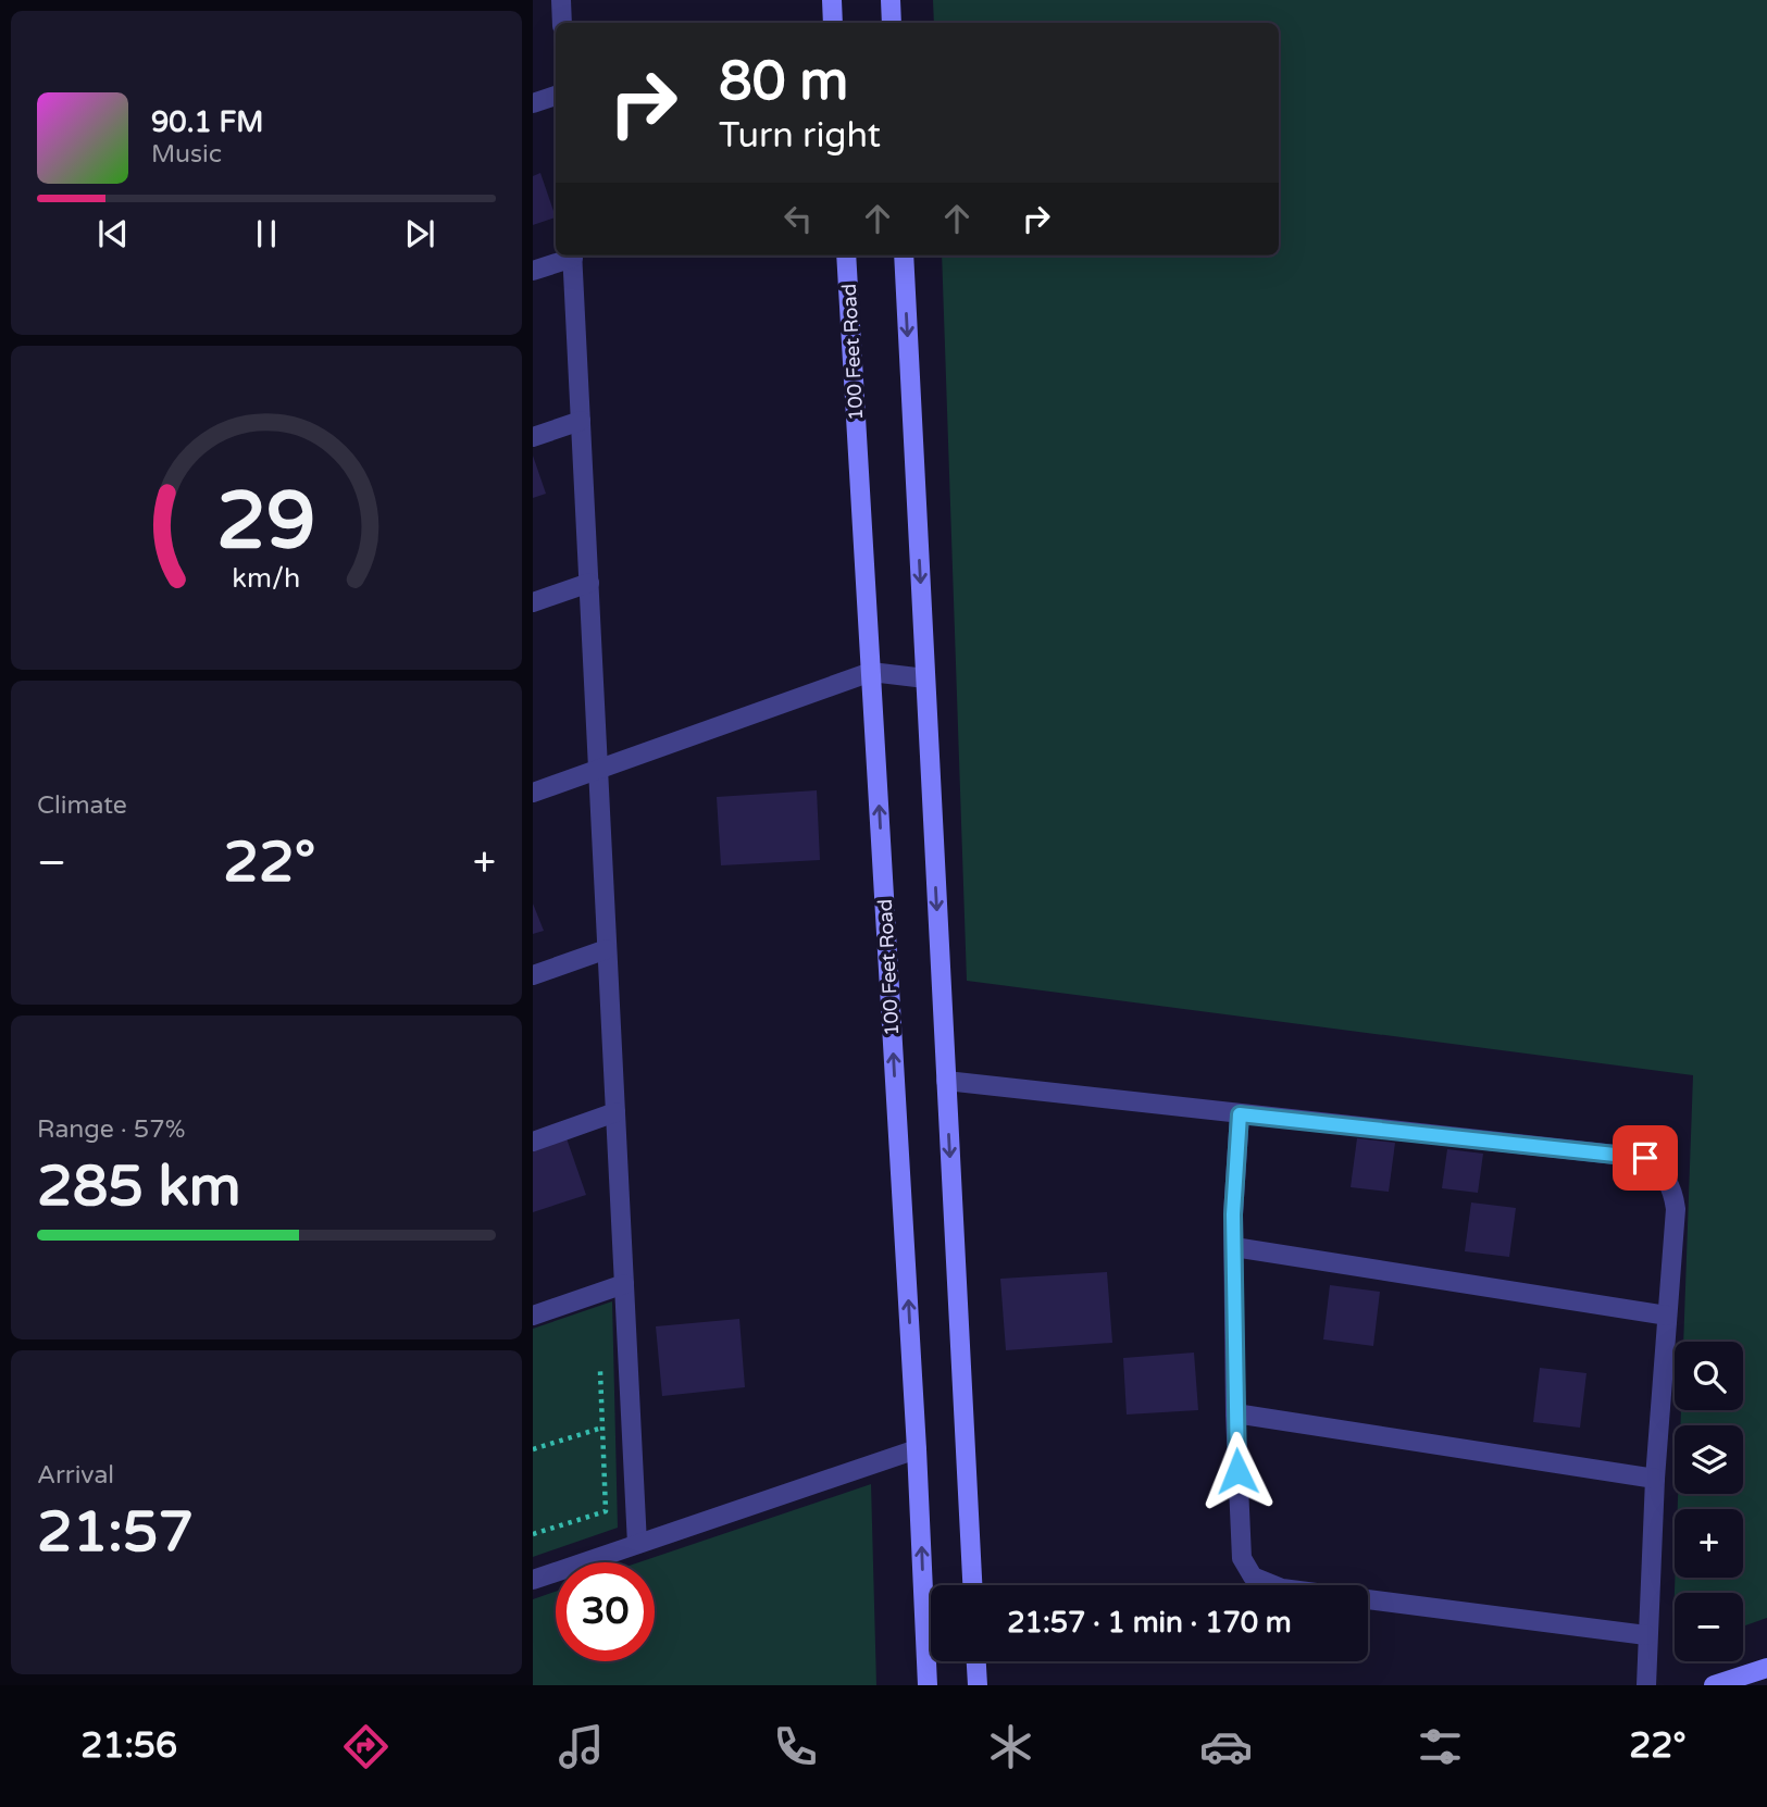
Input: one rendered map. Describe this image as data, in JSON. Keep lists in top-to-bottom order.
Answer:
{
  "streets": {
    "main road": ["100 Feet Road"]
  },
  "page": {
    "turn": ["80 m", "Turn right"],
    "song": ["90.1 FM", "Music"],
    "tile": [
      "Climate",
      ["Range · 57%", "285 km"],
      ["Arrival", "21:57"]
    ],
    "heat": ["−", "22°", "+"],
    "map_buttons": ["+", "−"],
    "limit": "30",
    "trip": "21:57 · 1 min · 170 m",
    "tabs": ["21:56", "22°"],
    "gauge": ["29", "km/h"]
  }
}
